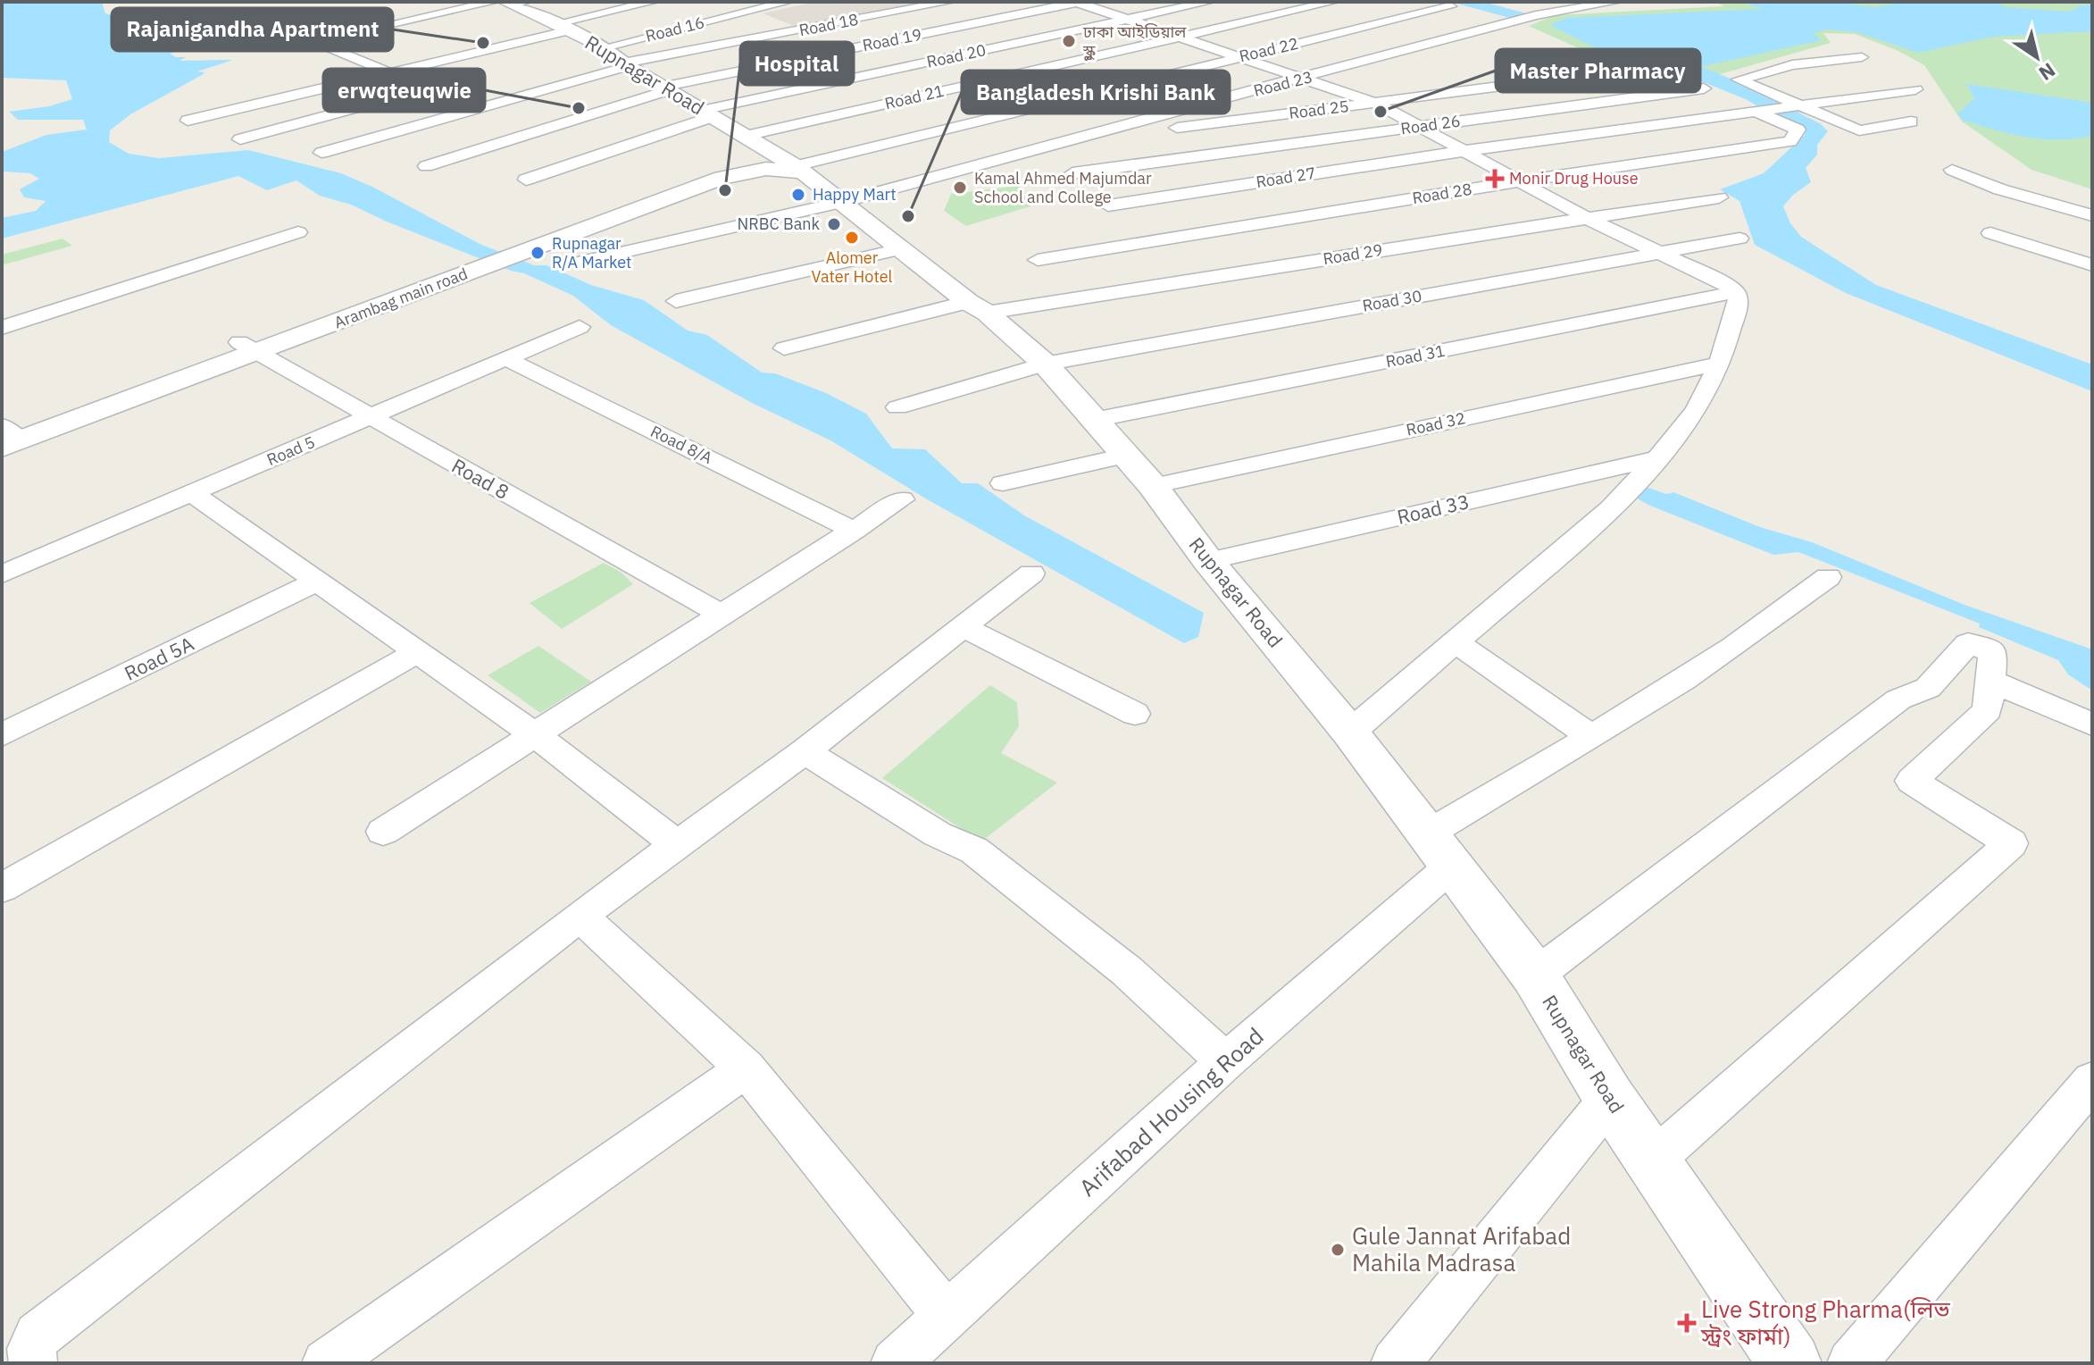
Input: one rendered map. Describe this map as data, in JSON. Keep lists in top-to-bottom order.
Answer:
{
  "streets": {
    "street": [
      "Road 18",
      "Road 16",
      "Road 19",
      "Road 22",
      "Road 20",
      "Rupnagar Road",
      "Road 23",
      "Road 21",
      "Road 25",
      "Road 26",
      "Road 27",
      "Road 28",
      "Road 29",
      "Arambag main road",
      "Road 30",
      "Road 31",
      "Road 32",
      "Road 8/A",
      "Road 5",
      "Road 8",
      "Road 33",
      "Road 5A",
      "Arifabad Housing Road"
    ]
  },
  "crossings": [
    ["Road 18", "Road 16"],
    ["Road 18", "Rupnagar Road"],
    ["Road 16", "Rupnagar Road"],
    ["Road 19", "Rupnagar Road"],
    ["Road 22", "Rupnagar Road"],
    ["Road 22", "Arambag main road"],
    ["Road 20", "Rupnagar Road"],
    ["Rupnagar Road", "Road 23"],
    ["Rupnagar Road", "Road 21"],
    ["Rupnagar Road", "Road 29"],
    ["Rupnagar Road", "Arambag main road"],
    ["Rupnagar Road", "Road 30"],
    ["Rupnagar Road", "Road 31"],
    ["Rupnagar Road", "Road 32"],
    ["Rupnagar Road", "Road 33"],
    ["Rupnagar Road", "Arifabad Housing Road"],
    ["Road 23", "Road 25"],
    ["Road 21", "Arambag main road"],
    ["Road 27", "Road 28"],
    ["Arambag main road", "Road 8"],
    ["Road 8/A", "Road 5"],
    ["Road 5", "Road 8"]
  ],
  "places": {
    "other": [
      "ঢাকা আইডিয়াল স্কুল",
      "Rajanigandha Apartment",
      "erwqteuqwie",
      "Master Pharmacy",
      "Kamal Ahmed Majumdar School and College",
      "Hospital",
      "Happy Mart",
      "Bangladesh Krishi Bank",
      "NRBC Bank",
      "Alomer Vater Hotel",
      "Rupnagar R/A Market",
      "Gule Jannat Arifabad Mahila Madrasa"
    ],
    "health": ["Monir Drug House", "Live Strong Pharma(লিভ স্ট্রং ফার্মা)"]
  },
  "north": "bottom right"
}
